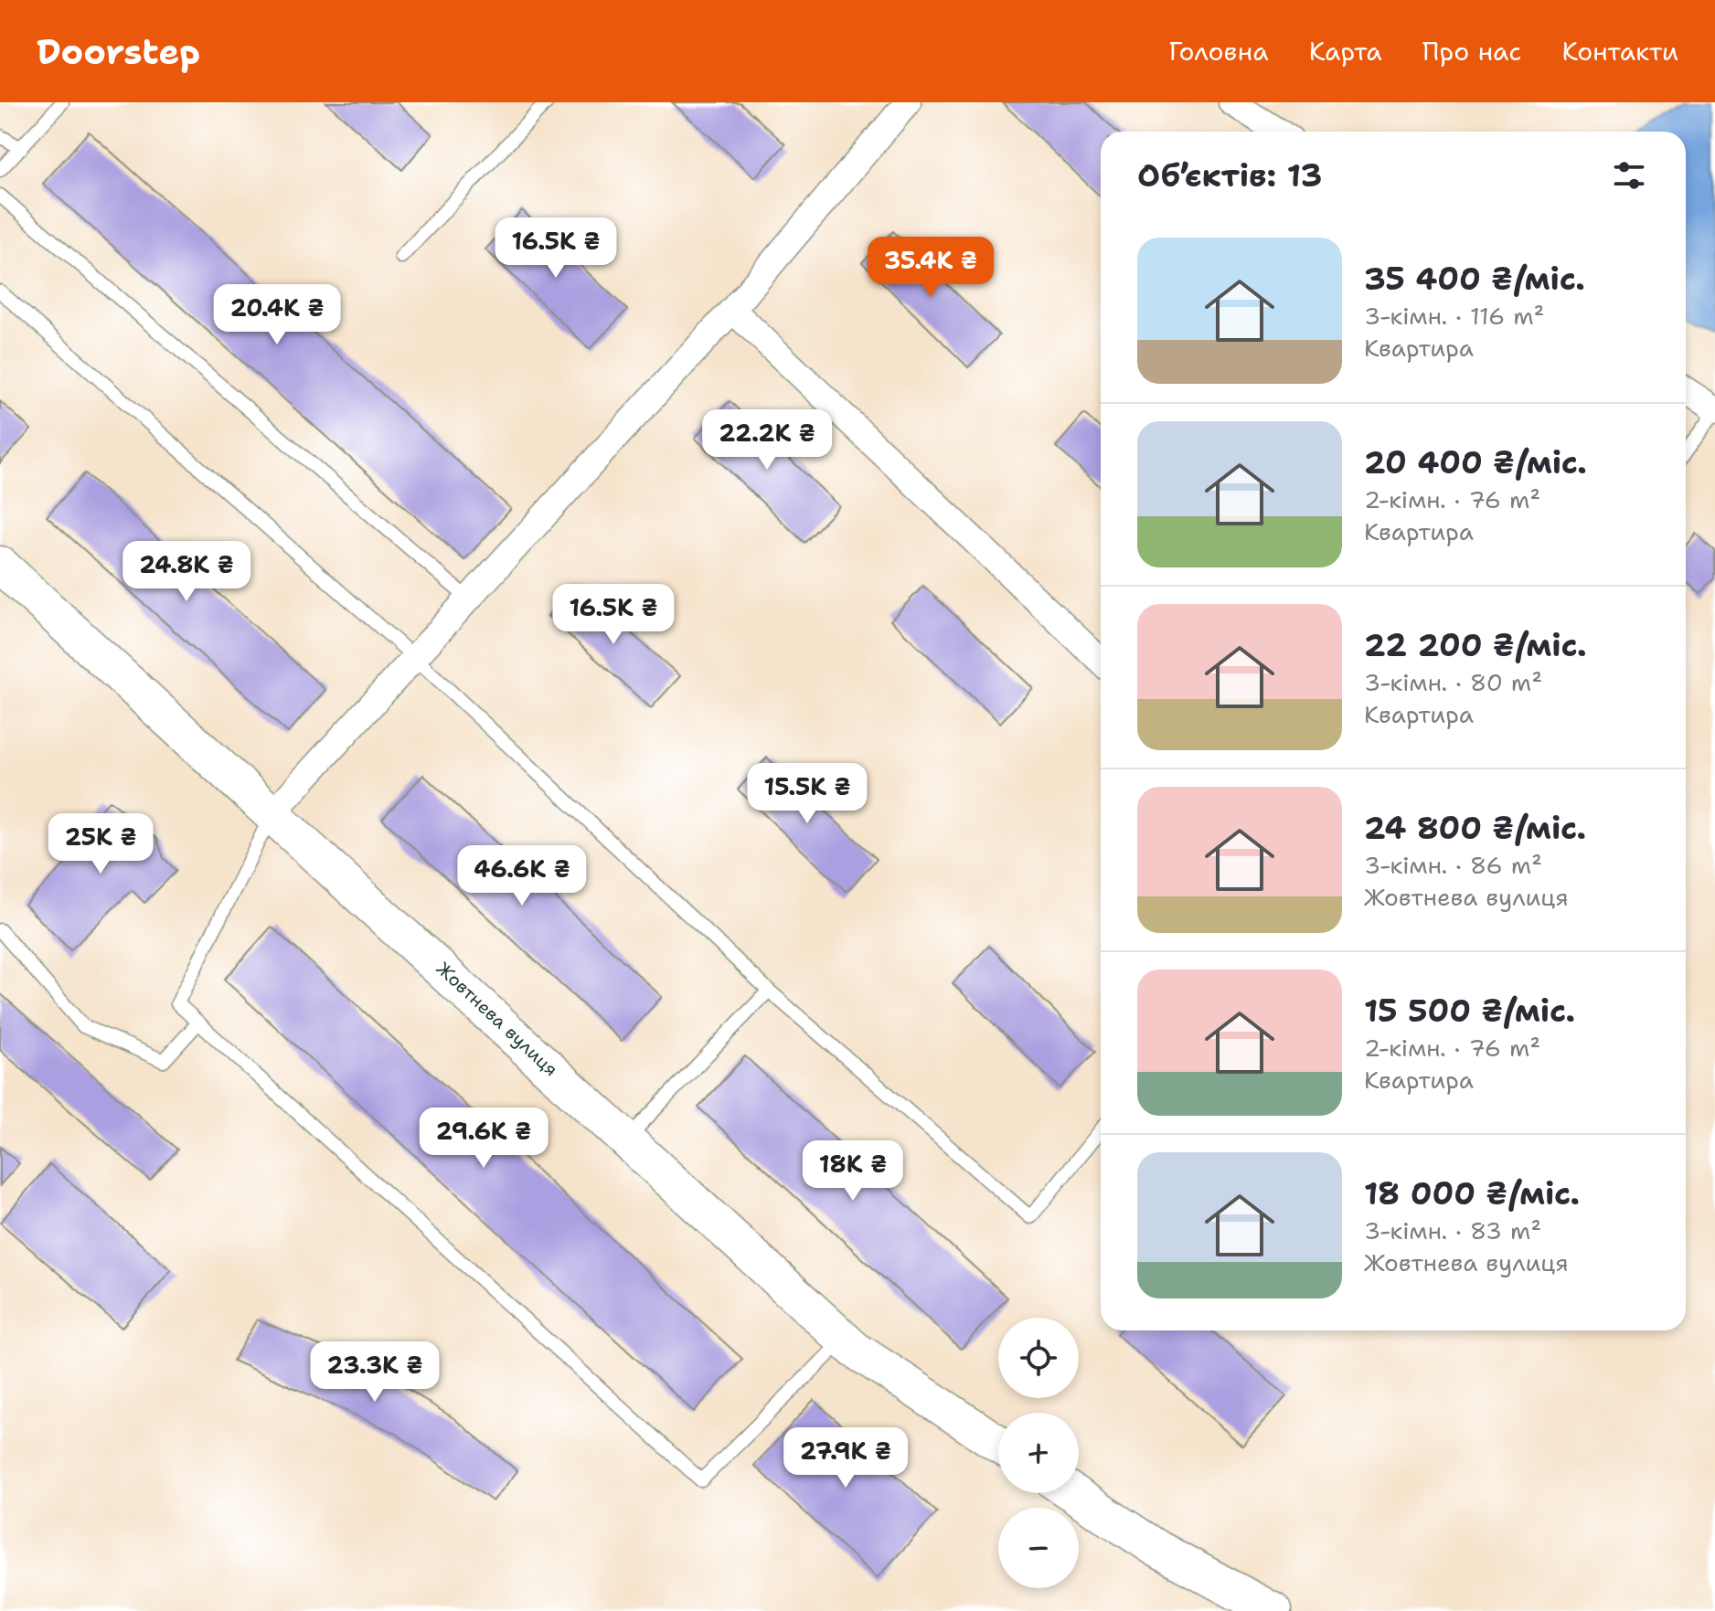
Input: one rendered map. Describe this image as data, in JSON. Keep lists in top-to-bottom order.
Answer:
{
  "streets": {
    "main road": ["Жовтнева вулиця"]
  },
  "page": {
    "header": "Doorstep",
    "nav": [
      "Головна",
      "Карта",
      "Про нас",
      "Контакти"
    ],
    "heading": "Об’єктів: 13",
    "price": [
      "16.5K ₴",
      "35.4K ₴",
      "20.4K ₴",
      "22.2K ₴",
      "24.8K ₴",
      "16.5K ₴",
      "15.5K ₴",
      "25K ₴",
      "46.6K ₴",
      "29.6K ₴",
      "18K ₴",
      "23.3K ₴",
      "27.9K ₴"
    ],
    "list": [
      {
        "name": "35 400 ₴/міс.",
        "note": "3-кімн. · 116 m² · Квартира"
      },
      {
        "name": "20 400 ₴/міс.",
        "note": "2-кімн. · 76 m² · Квартира"
      },
      {
        "name": "22 200 ₴/міс.",
        "note": "3-кімн. · 80 m² · Квартира"
      },
      {
        "name": "24 800 ₴/міс.",
        "note": "3-кімн. · 86 m² · Жовтнева вулиця"
      },
      {
        "name": "15 500 ₴/міс.",
        "note": "2-кімн. · 76 m² · Квартира"
      },
      {
        "name": "18 000 ₴/міс.",
        "note": "3-кімн. · 83 m² · Жовтнева вулиця"
      }
    ],
    "map_buttons": ["+", "−"]
  }
}
